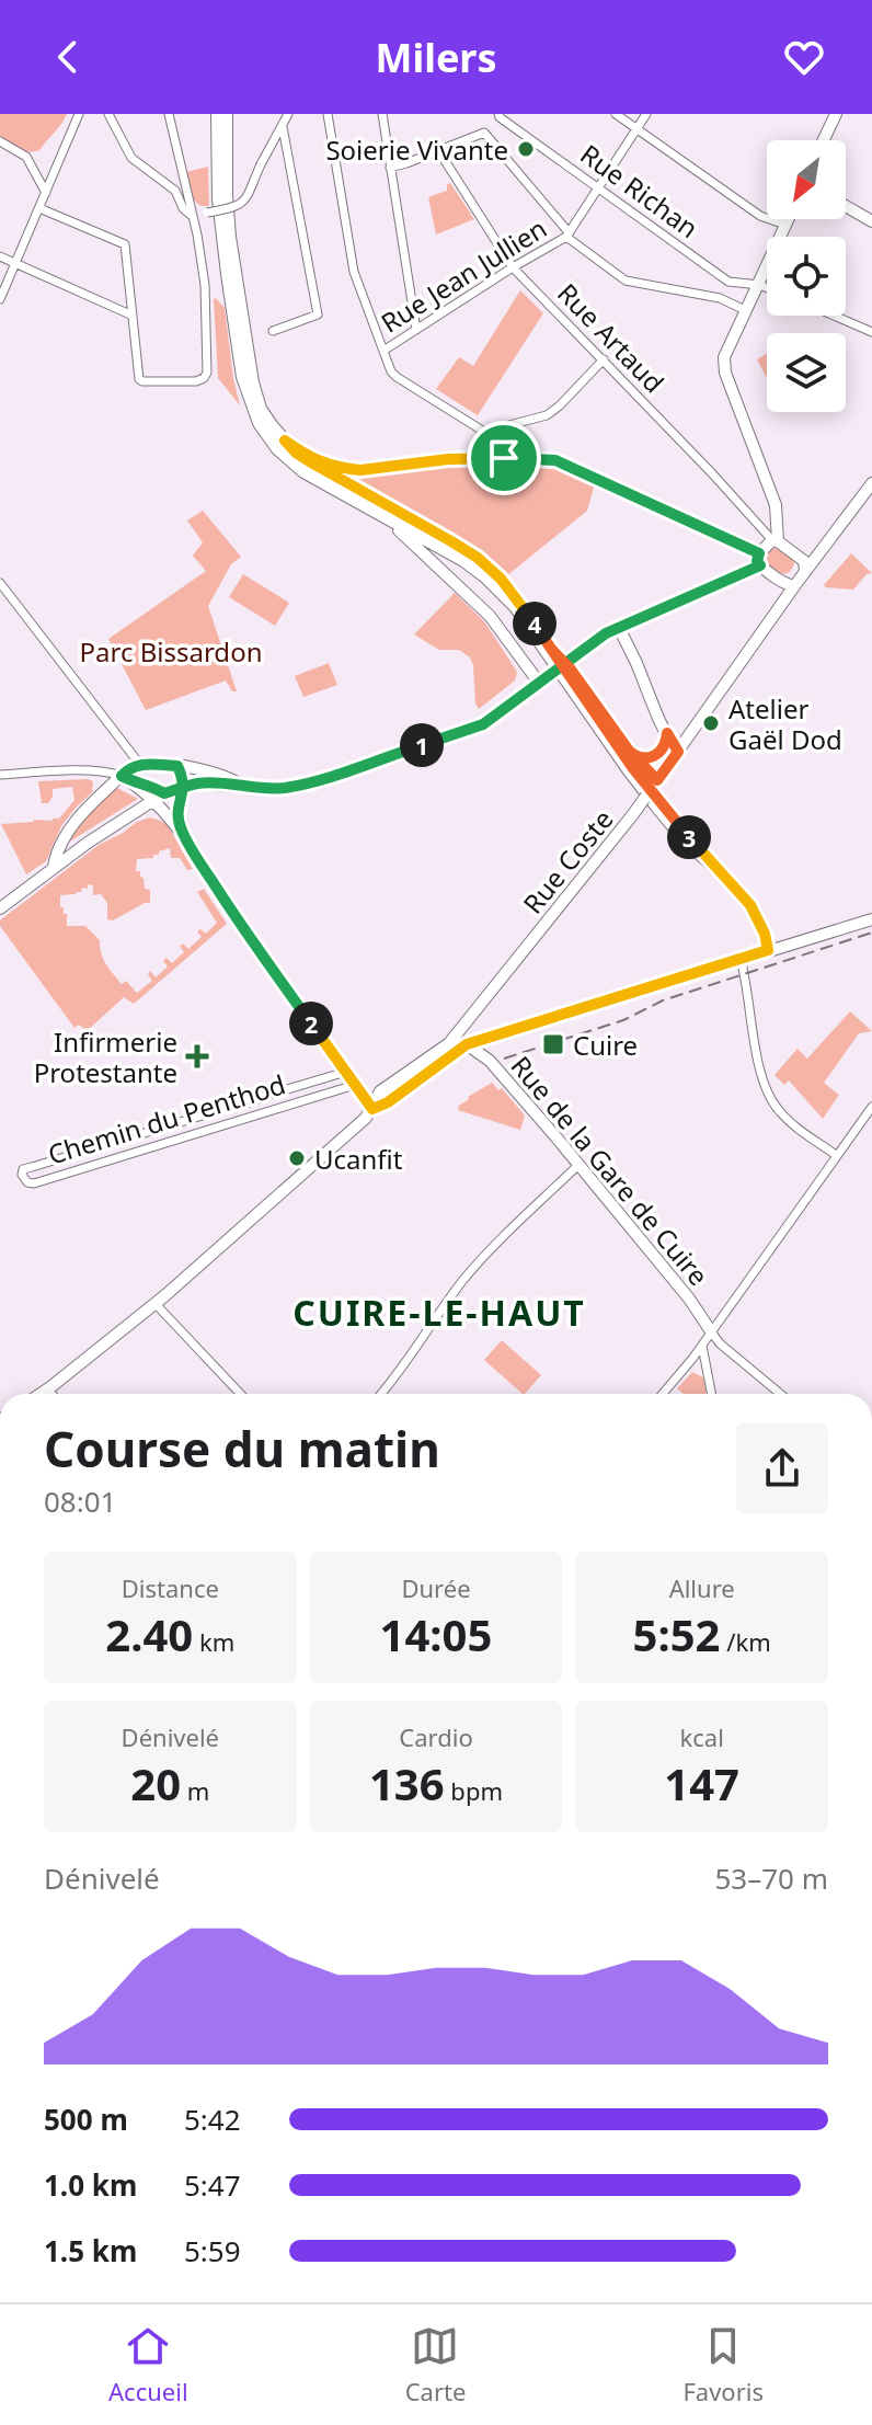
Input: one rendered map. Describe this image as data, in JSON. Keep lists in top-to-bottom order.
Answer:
{
  "streets": {
    "street": [
      "Rue Richan",
      "Rue Jean Jullien",
      "Rue Artaud",
      "Rue Coste",
      "Chemin du Penthod",
      "Rue de la Gare de Cuire"
    ]
  },
  "crossings": [
    ["Rue Jean Jullien", "Rue Artaud"],
    ["Rue Coste", "Rue de la Gare de Cuire"]
  ],
  "districts": ["CUIRE-LE-HAUT"],
  "parks": ["Parc Bissardon"],
  "places": {
    "other": ["Soierie Vivante", "Atelier Gaël Dod", "Ucanfit"],
    "transit": ["Cuire"],
    "health": ["Infirmerie Protestante"]
  },
  "north": "bottom left",
  "page": {
    "header": "Milers",
    "pins": [
      "4",
      "1",
      "3",
      "2"
    ],
    "heading": ["Course du matin", "08:01"],
    "stats": [
      ["Distance", "2.40 km"],
      ["Durée", "14:05"],
      ["Allure", "5:52 /km"],
      ["Dénivelé", "20 m"],
      ["Cardio", "136 bpm"],
      ["kcal", "147"]
    ],
    "chart": ["Dénivelé", "53–70 m"],
    "list": [
      {
        "name": "500 m",
        "note": "5:42"
      },
      {
        "name": "1.0 km",
        "note": "5:47"
      },
      {
        "name": "1.5 km",
        "note": "5:59"
      }
    ],
    "tabs": ["Accueil", "Carte", "Favoris"]
  }
}
